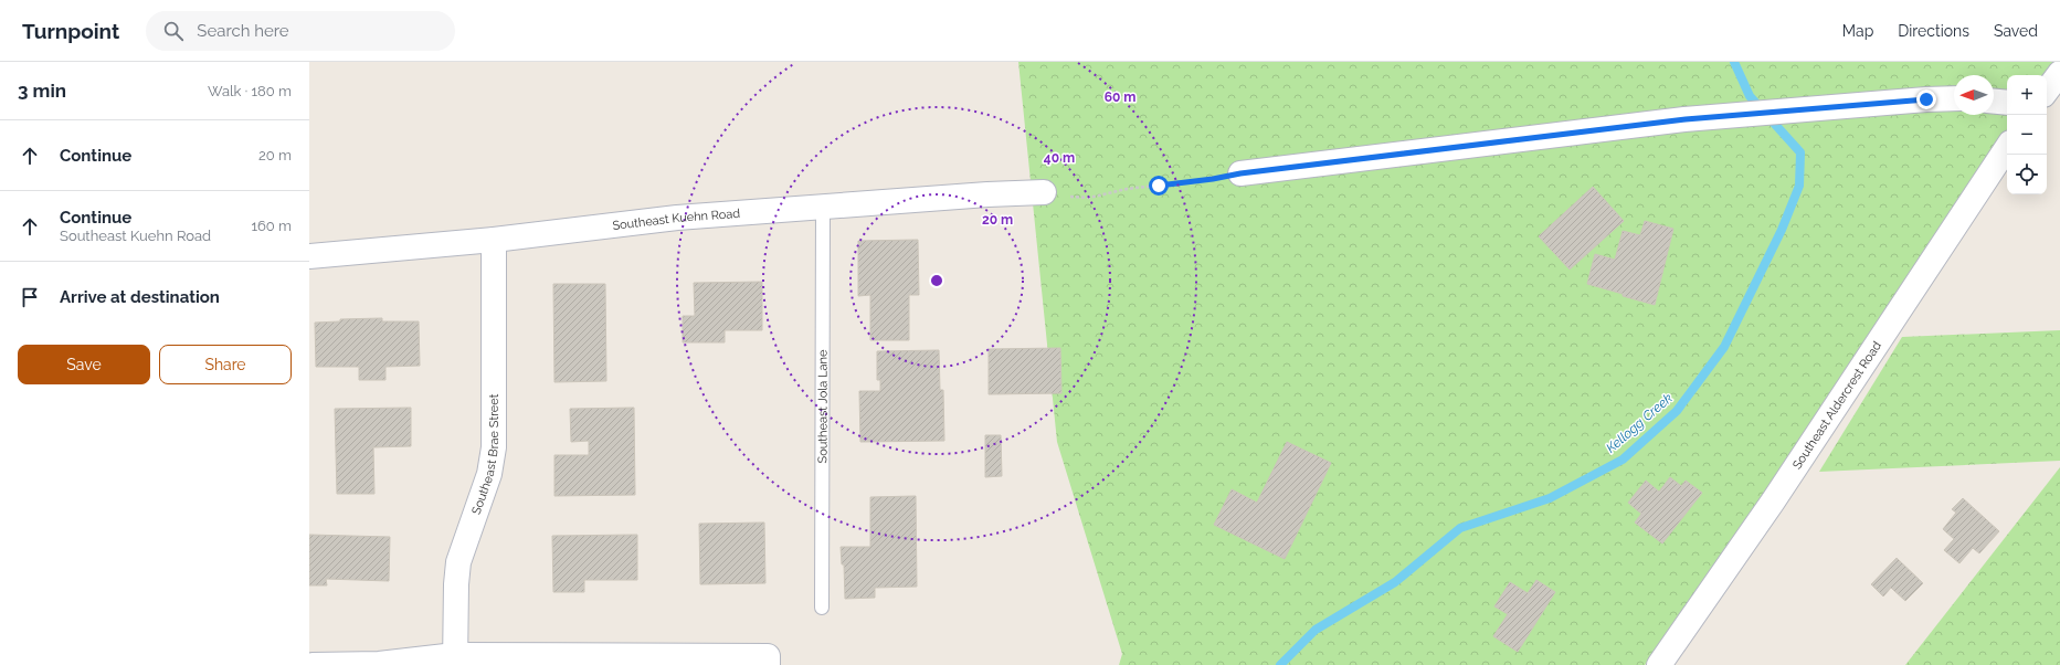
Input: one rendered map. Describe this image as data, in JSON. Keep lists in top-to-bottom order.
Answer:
{
  "streets": {
    "street": ["Southeast Kuehn Road", "Southeast Aldercrest Road", "Southeast Brae Street"],
    "lane": ["Southeast Jola Lane"]
  },
  "crossings": [
    ["Southeast Kuehn Road", "Southeast Jola Lane"],
    ["Southeast Kuehn Road", "Southeast Brae Street"]
  ],
  "water": ["Kellogg Creek"],
  "north": "left",
  "page": {
    "header": "Turnpoint",
    "search": "Search here",
    "nav": ["Map", "Directions", "Saved"],
    "heading": ["3 min", "Walk · 180 m"],
    "map_buttons": ["+", "−"],
    "list": [
      ["Continue", "20 m"],
      ["Continue", "Southeast Kuehn Road", "160 m"],
      "Arrive at destination"
    ],
    "buttons": ["Save", "Share"]
  },
  "rings": ["60 m", "40 m", "20 m"]
}
